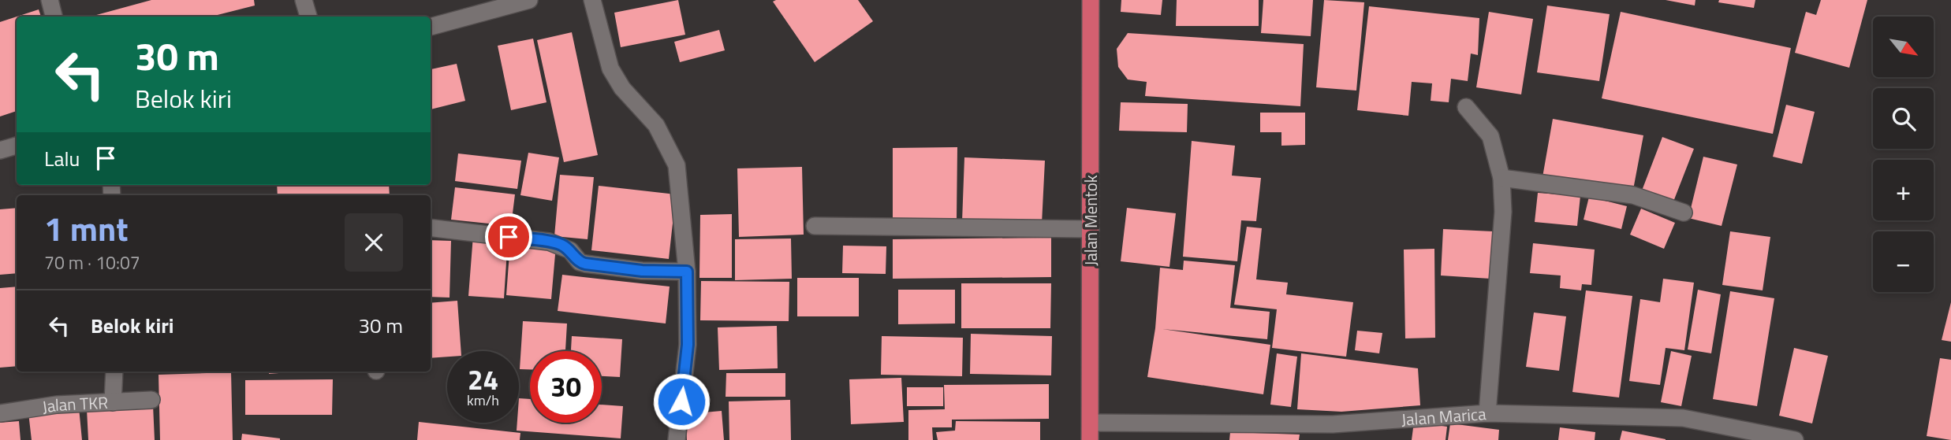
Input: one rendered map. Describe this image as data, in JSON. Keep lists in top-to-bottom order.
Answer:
{
  "streets": {
    "highway": ["Jalan Mentok"],
    "street": ["Jalan TKR", "Jalan Marica"]
  },
  "crossings": [
    ["Jalan Mentok", "Jalan Marica"]
  ],
  "north": "bottom right",
  "page": {
    "map_buttons": ["+", "−"],
    "turn": ["30 m", "Belok kiri"],
    "then": "Lalu",
    "heading": ["1 mnt", "70 m · 10:07"],
    "list": [
      {
        "name": "Belok kiri",
        "value": "30 m"
      }
    ],
    "speed": "24 km/h",
    "limit": "30"
  }
}
